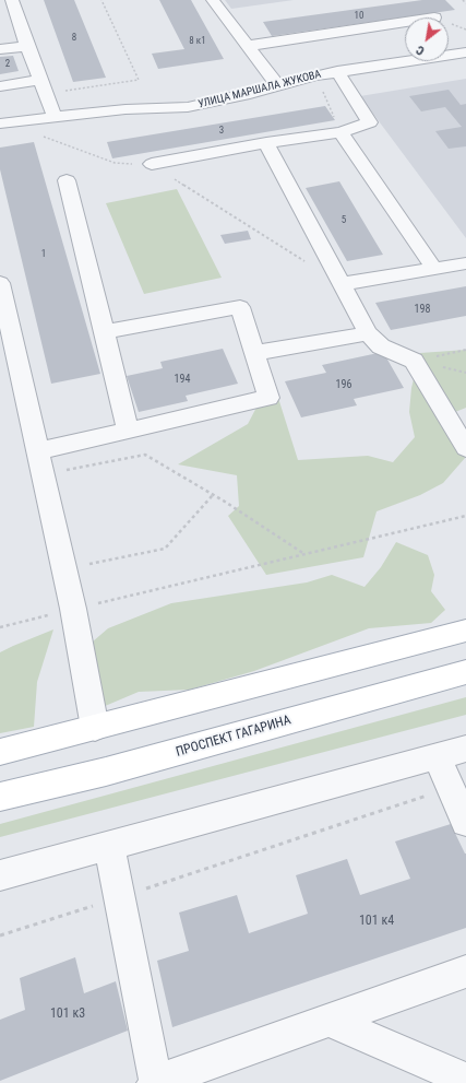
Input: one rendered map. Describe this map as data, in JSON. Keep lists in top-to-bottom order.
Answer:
{
  "streets": {
    "main road": ["ПРОСПЕКТ ГАГАРИНА"],
    "street": ["УЛИЦА МАРШАЛА ЖУКОВА"]
  },
  "house_numbers": [
    "10",
    "8",
    "8 к1",
    "2",
    "3",
    "5",
    "1",
    "198",
    "194",
    "196",
    "101 к4",
    "101 к3"
  ],
  "north": "bottom left"
}
